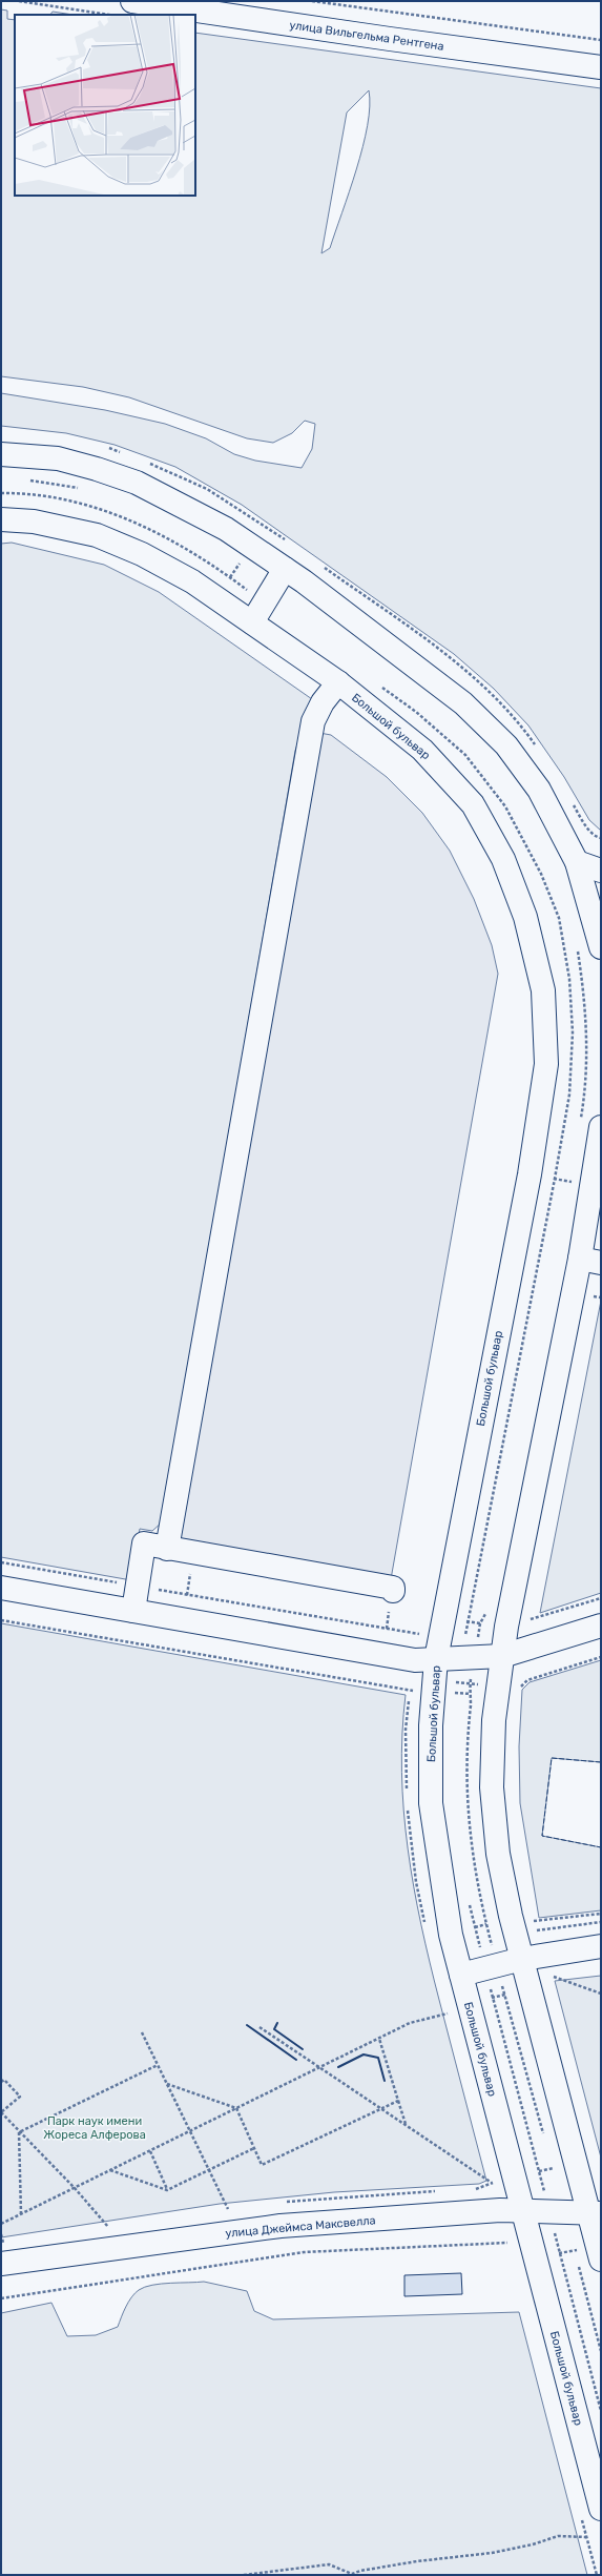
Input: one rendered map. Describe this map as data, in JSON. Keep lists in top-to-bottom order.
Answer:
{
  "streets": {
    "street": ["улица Вильгельма Рентгена", "Большой бульвар", "улица Джеймса Максвелла"]
  },
  "crossings": [
    ["Большой бульвар", "улица Джеймса Максвелла"]
  ],
  "parks": ["Парк наук имени Жореса Алферова"]
}
